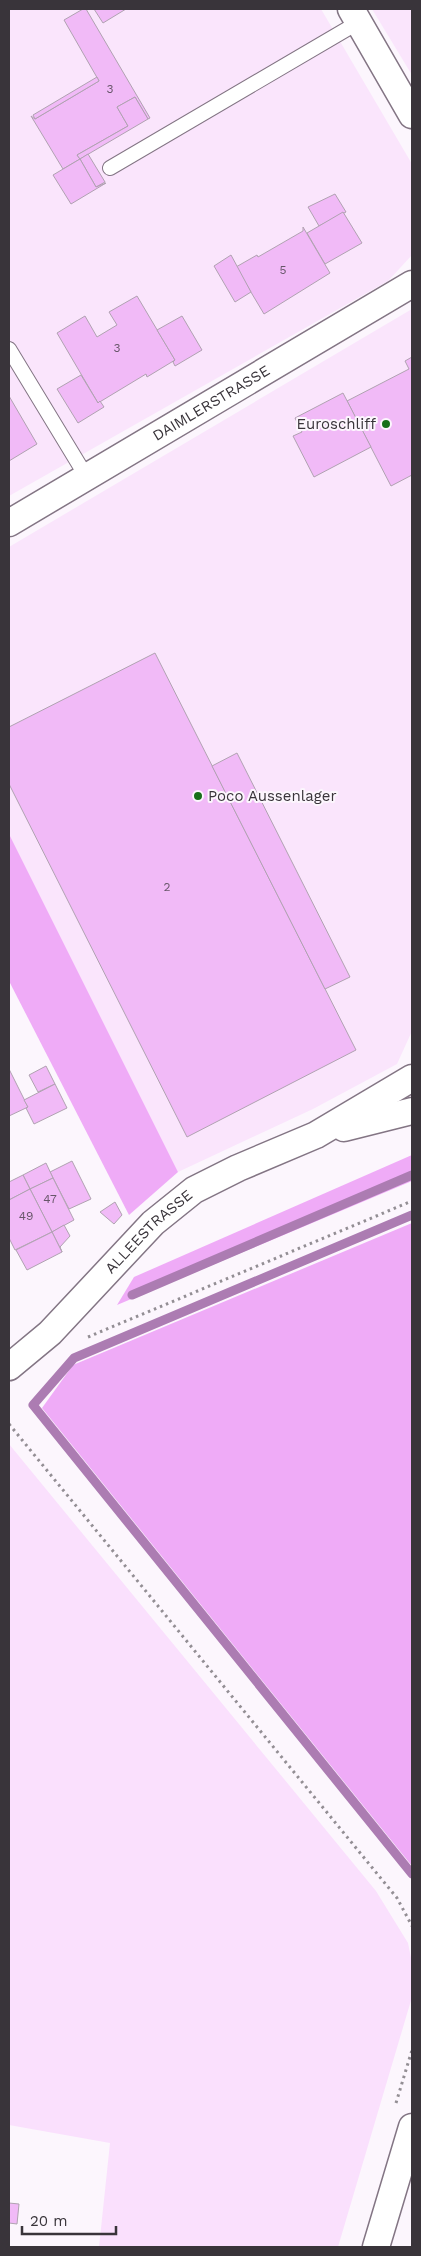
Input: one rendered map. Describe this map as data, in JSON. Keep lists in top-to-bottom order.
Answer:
{
  "streets": {
    "street": ["DAIMLERSTRASSE", "ALLEESTRASSE"]
  },
  "places": ["Euroschliff", "Poco Aussenlager"],
  "house_numbers": [
    "3",
    "5",
    "3",
    "2",
    "47",
    "49"
  ],
  "scale_bar": "20 m"
}
